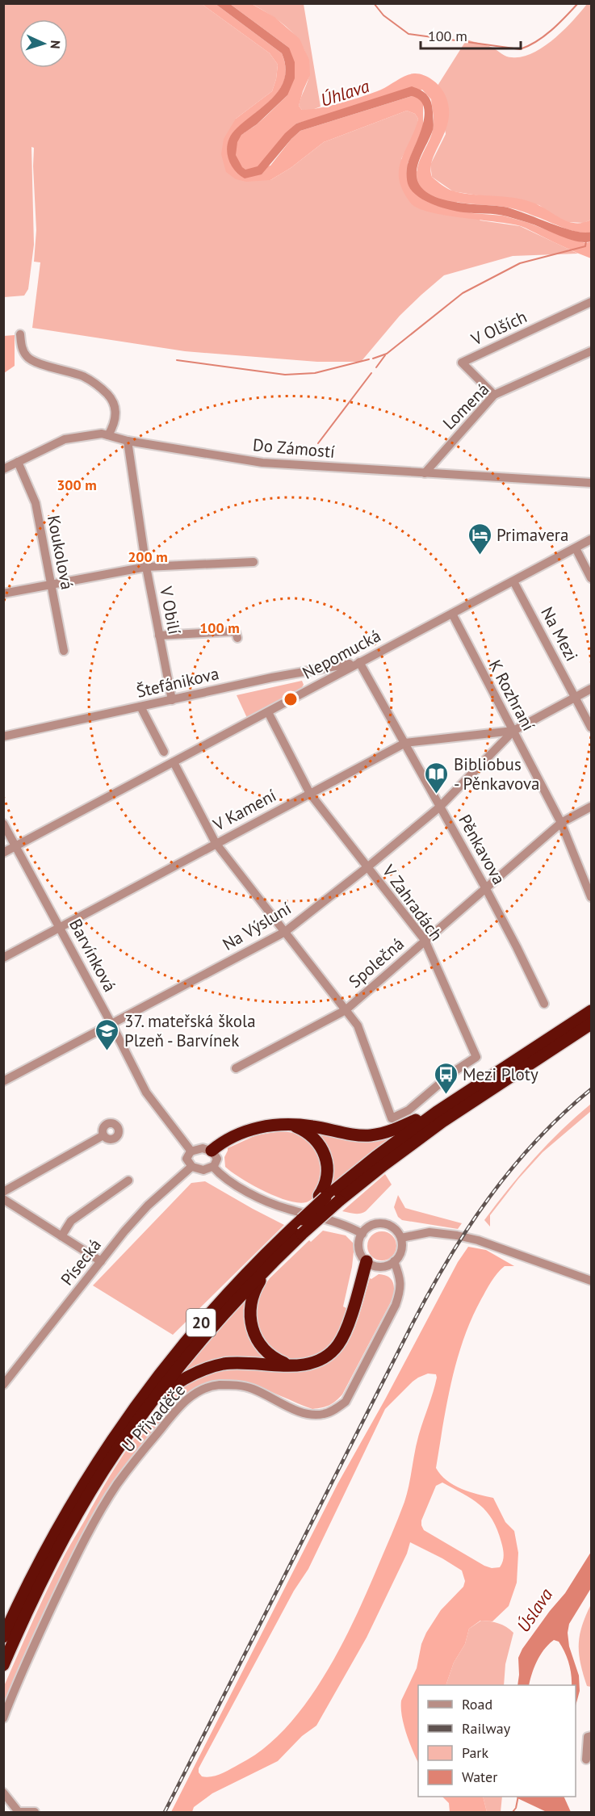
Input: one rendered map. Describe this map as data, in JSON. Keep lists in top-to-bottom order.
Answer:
{
  "streets": {
    "highway": ["20"],
    "street": [
      "V Olších",
      "Lomená",
      "Do Zámostí",
      "Koukolová",
      "V Obilí",
      "Na Mezi",
      "Nepomucká",
      "Štefánikova",
      "K Rozhraní",
      "V Kamení",
      "Pěnkavova",
      "V Zahradách",
      "Na Výsluní",
      "Barvínková",
      "Společná",
      "Písecká",
      "U Přivaděče"
    ]
  },
  "crossings": [
    ["V Olších", "Lomená"],
    ["Lomená", "Do Zámostí"],
    ["Do Zámostí", "Koukolová"],
    ["Do Zámostí", "V Obilí"],
    ["V Obilí", "Štefánikova"],
    ["Na Mezi", "Nepomucká"],
    ["Nepomucká", "Štefánikova"],
    ["Nepomucká", "K Rozhraní"],
    ["Nepomucká", "Pěnkavova"],
    ["Nepomucká", "V Zahradách"],
    ["Nepomucká", "Barvínková"],
    ["Štefánikova", "Pěnkavova"],
    ["K Rozhraní", "V Kamení"],
    ["K Rozhraní", "Na Výsluní"],
    ["K Rozhraní", "Společná"],
    ["V Kamení", "Pěnkavova"],
    ["V Kamení", "V Zahradách"],
    ["V Kamení", "Na Výsluní"],
    ["V Kamení", "Barvínková"],
    ["Pěnkavova", "Na Výsluní"],
    ["Pěnkavova", "Společná"],
    ["V Zahradách", "Na Výsluní"],
    ["V Zahradách", "Společná"],
    ["Na Výsluní", "Barvínková"],
    ["Barvínková", "Písecká"]
  ],
  "water": ["Úhlava", "Úslava"],
  "places": {
    "hotel": ["Primavera"],
    "library": ["Bibliobus - Pěnkavova"],
    "school or university": ["37. mateřská škola Plzeň - Barvínek"],
    "bus stop": ["Mezi Ploty"]
  },
  "legend": [
    "Road",
    "Railway",
    "Park",
    "Water"
  ],
  "scale_bar": "100 m",
  "north": "right",
  "rings": ["300 m", "200 m", "100 m"]
}
